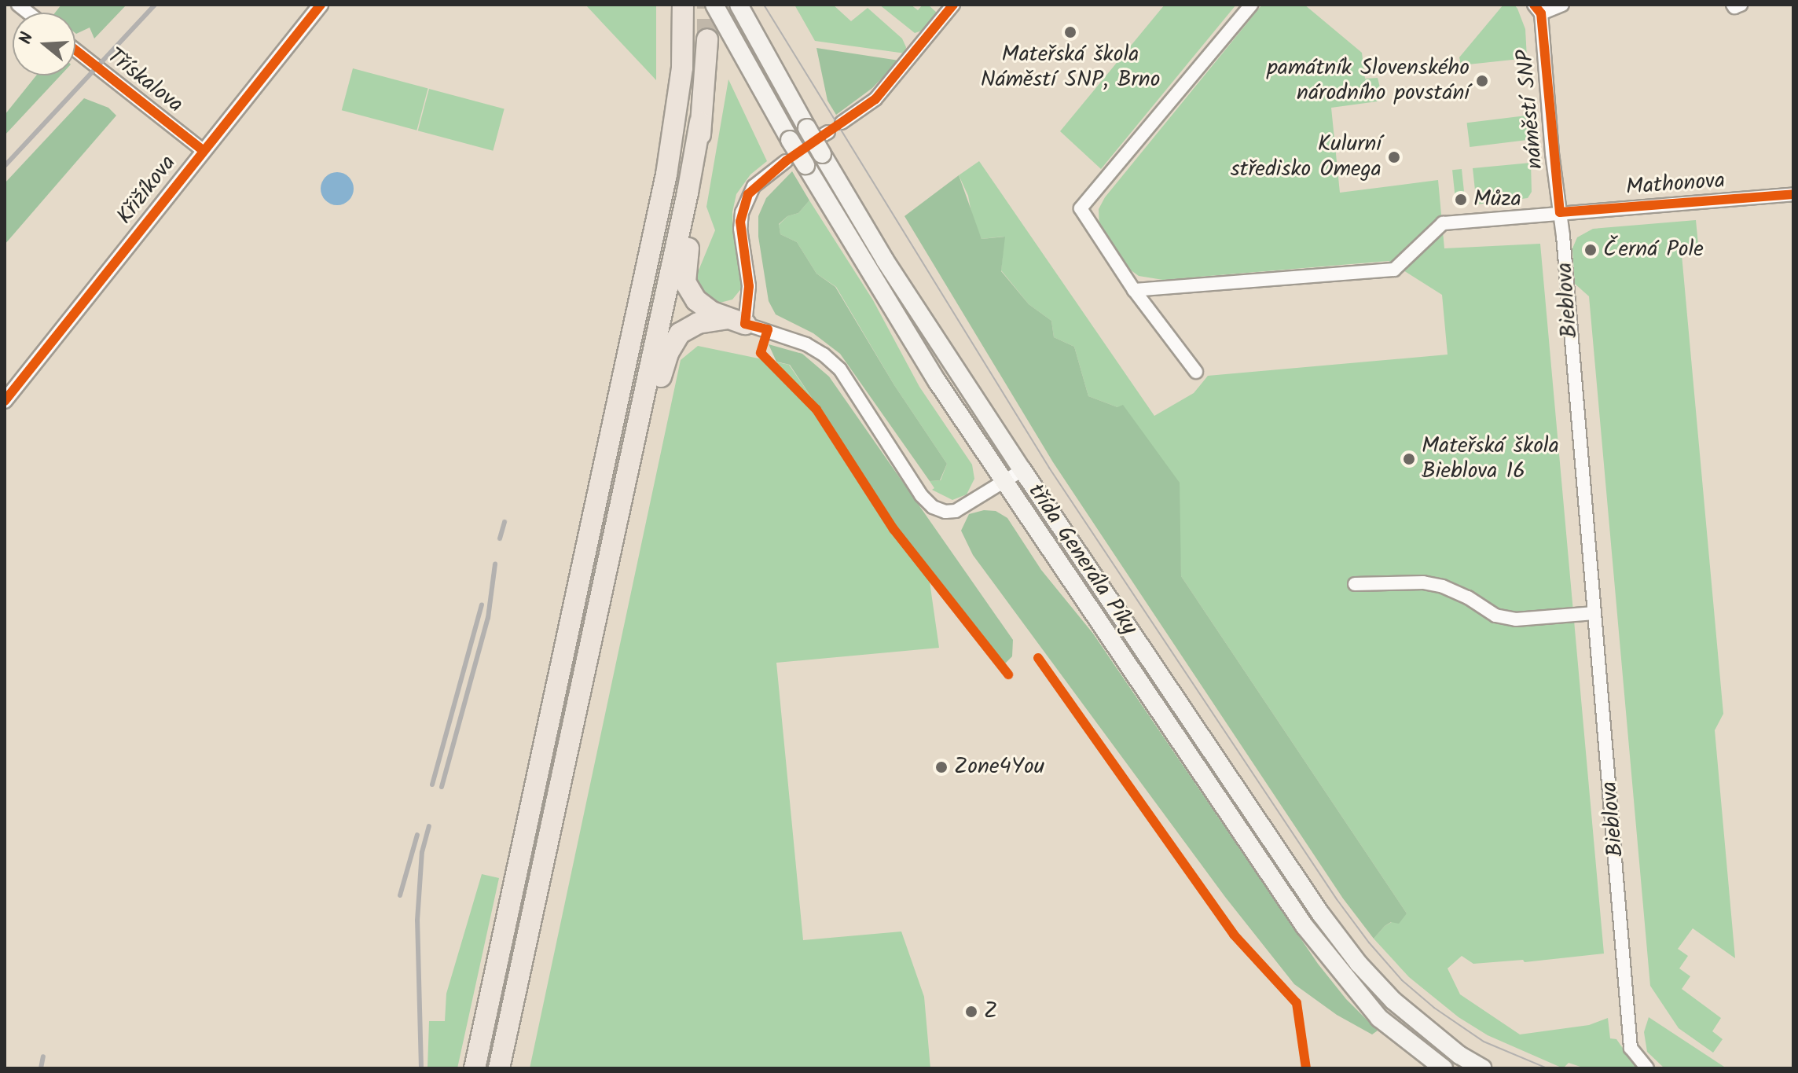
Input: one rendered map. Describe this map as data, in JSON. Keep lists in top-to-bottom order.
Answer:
{
  "streets": {
    "main road": ["třída Generála Píky"],
    "street": [
      "Třískalova",
      "náměstí SNP",
      "Mathonova",
      "Křižíkova",
      "Bieblova"
    ]
  },
  "crossings": [
    ["Třískalova", "Křižíkova"],
    ["náměstí SNP", "Mathonova"],
    ["náměstí SNP", "Bieblova"],
    ["Mathonova", "Bieblova"]
  ],
  "places": [
    "Mateřská škola Náměstí SNP, Brno",
    "památník Slovenského národního povstání",
    "Kulurní středisko Omega",
    "Můza",
    "Černá Pole",
    "Mateřská škola Bieblova 16",
    "Zone4You",
    "Z"
  ],
  "north": "left"
}
